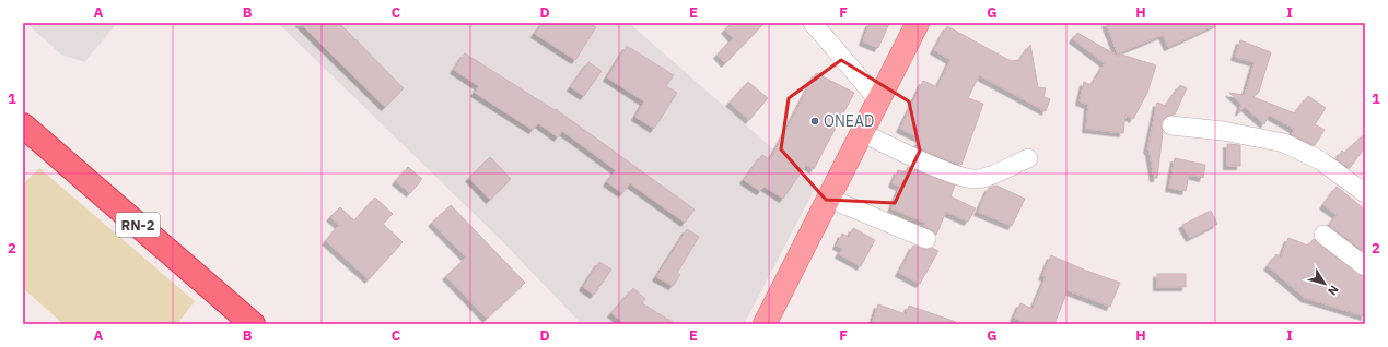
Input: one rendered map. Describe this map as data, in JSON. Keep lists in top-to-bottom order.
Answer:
{
  "streets": {
    "highway": ["RN-2"]
  },
  "places": ["ONEAD"],
  "north": "bottom right",
  "grid": {
    "columns": [
      "A",
      "B",
      "C",
      "D",
      "E",
      "F",
      "G",
      "H",
      "I"
    ],
    "rows": ["1", "2"]
  }
}
